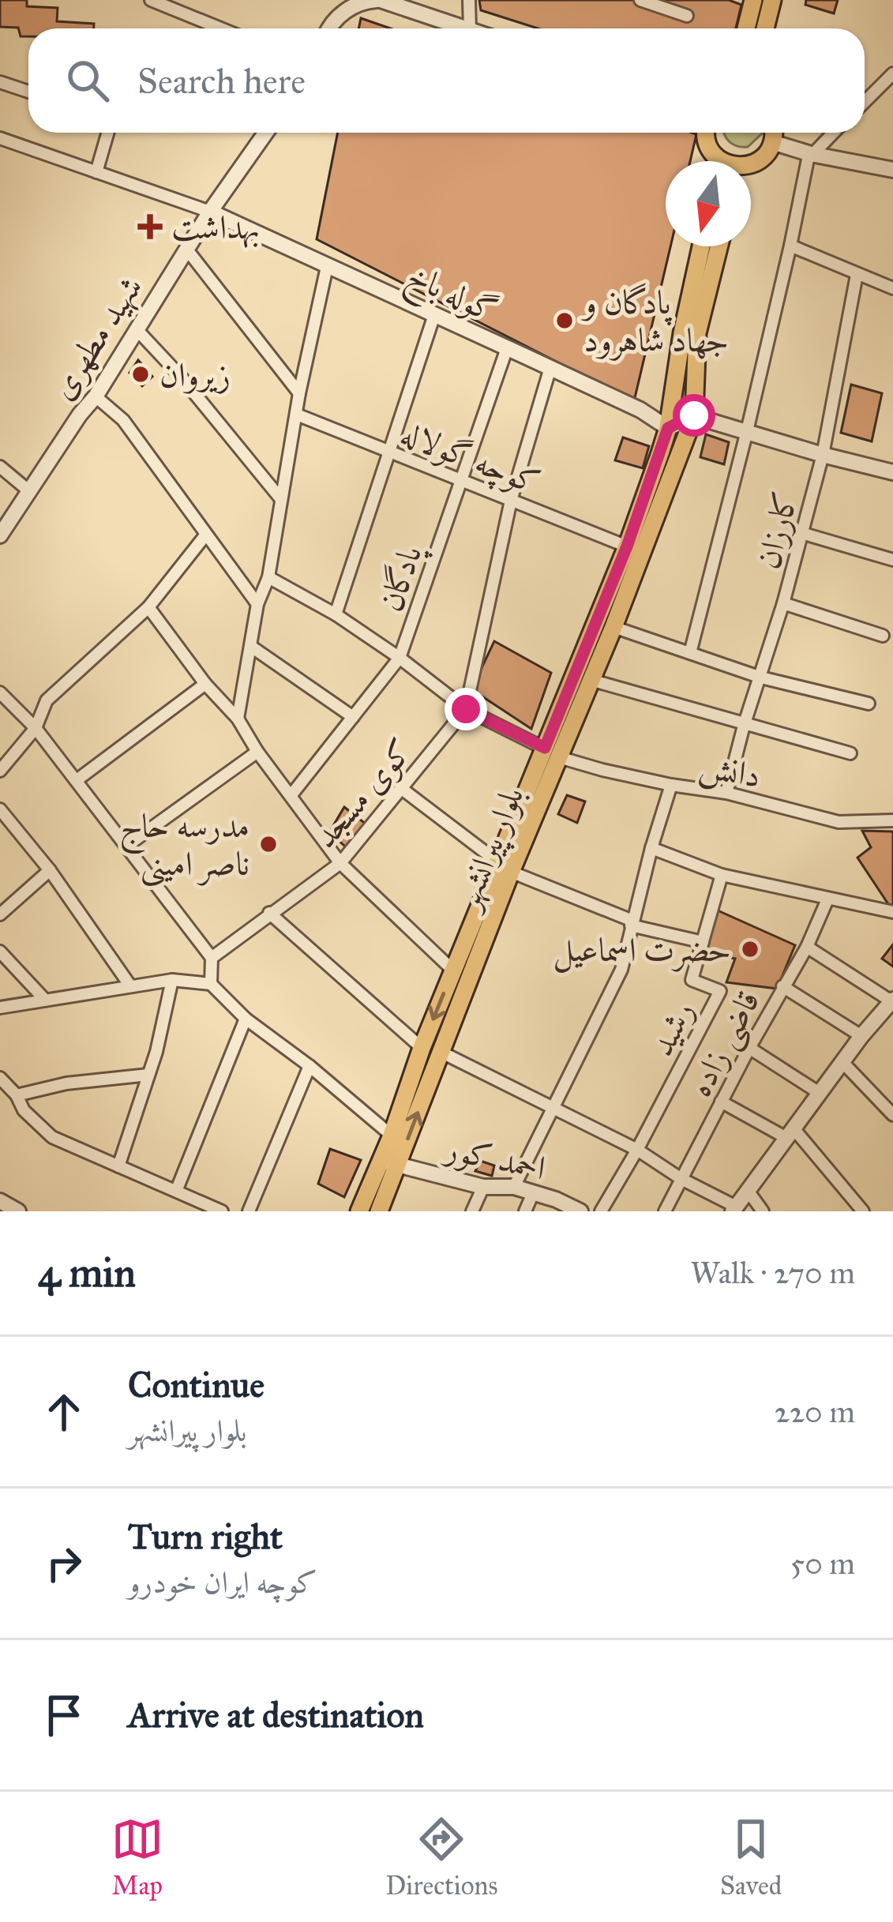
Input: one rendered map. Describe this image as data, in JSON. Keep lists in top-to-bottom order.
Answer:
{
  "streets": {
    "main road": ["بلوار پیرانشهر"],
    "street": [
      "گوله باخ",
      "شهید مطهری",
      "کوچه گولاله",
      "کارزان",
      "پادگان",
      "دانش",
      "کوی مسجد",
      "رشید",
      "قاضی زاده",
      "احمد کور"
    ]
  },
  "crossings": [
    ["گوله باخ", "شهید مطهری"],
    ["گوله باخ", "پادگان"],
    ["گوله باخ", "کوی مسجد"],
    ["گوله باخ", "بلوار پیرانشهر"],
    ["کوچه گولاله", "پادگان"],
    ["کوچه گولاله", "کوی مسجد"],
    ["کوچه گولاله", "بلوار پیرانشهر"],
    ["کارزان", "دانش"],
    ["پادگان", "دانش"],
    ["دانش", "کوی مسجد"],
    ["دانش", "بلوار پیرانشهر"],
    ["بلوار پیرانشهر", "احمد کور"]
  ],
  "places": {
    "health": ["بهداشت"],
    "other": [
      "پادگان و جهاد شاهرود",
      "زیروان",
      "مدرسه حاج ناصر امینی",
      "حضرت اسماعیل"
    ]
  },
  "north": "bottom",
  "page": {
    "search": "Search here",
    "heading": ["4 min", "Walk · 270 m"],
    "list": [
      ["Continue", "بلوار پیرانشهر", "220 m"],
      ["Turn right", "کوچه ایران خودرو", "50 m"],
      "Arrive at destination"
    ],
    "nav": ["Map", "Directions", "Saved"]
  }
}
